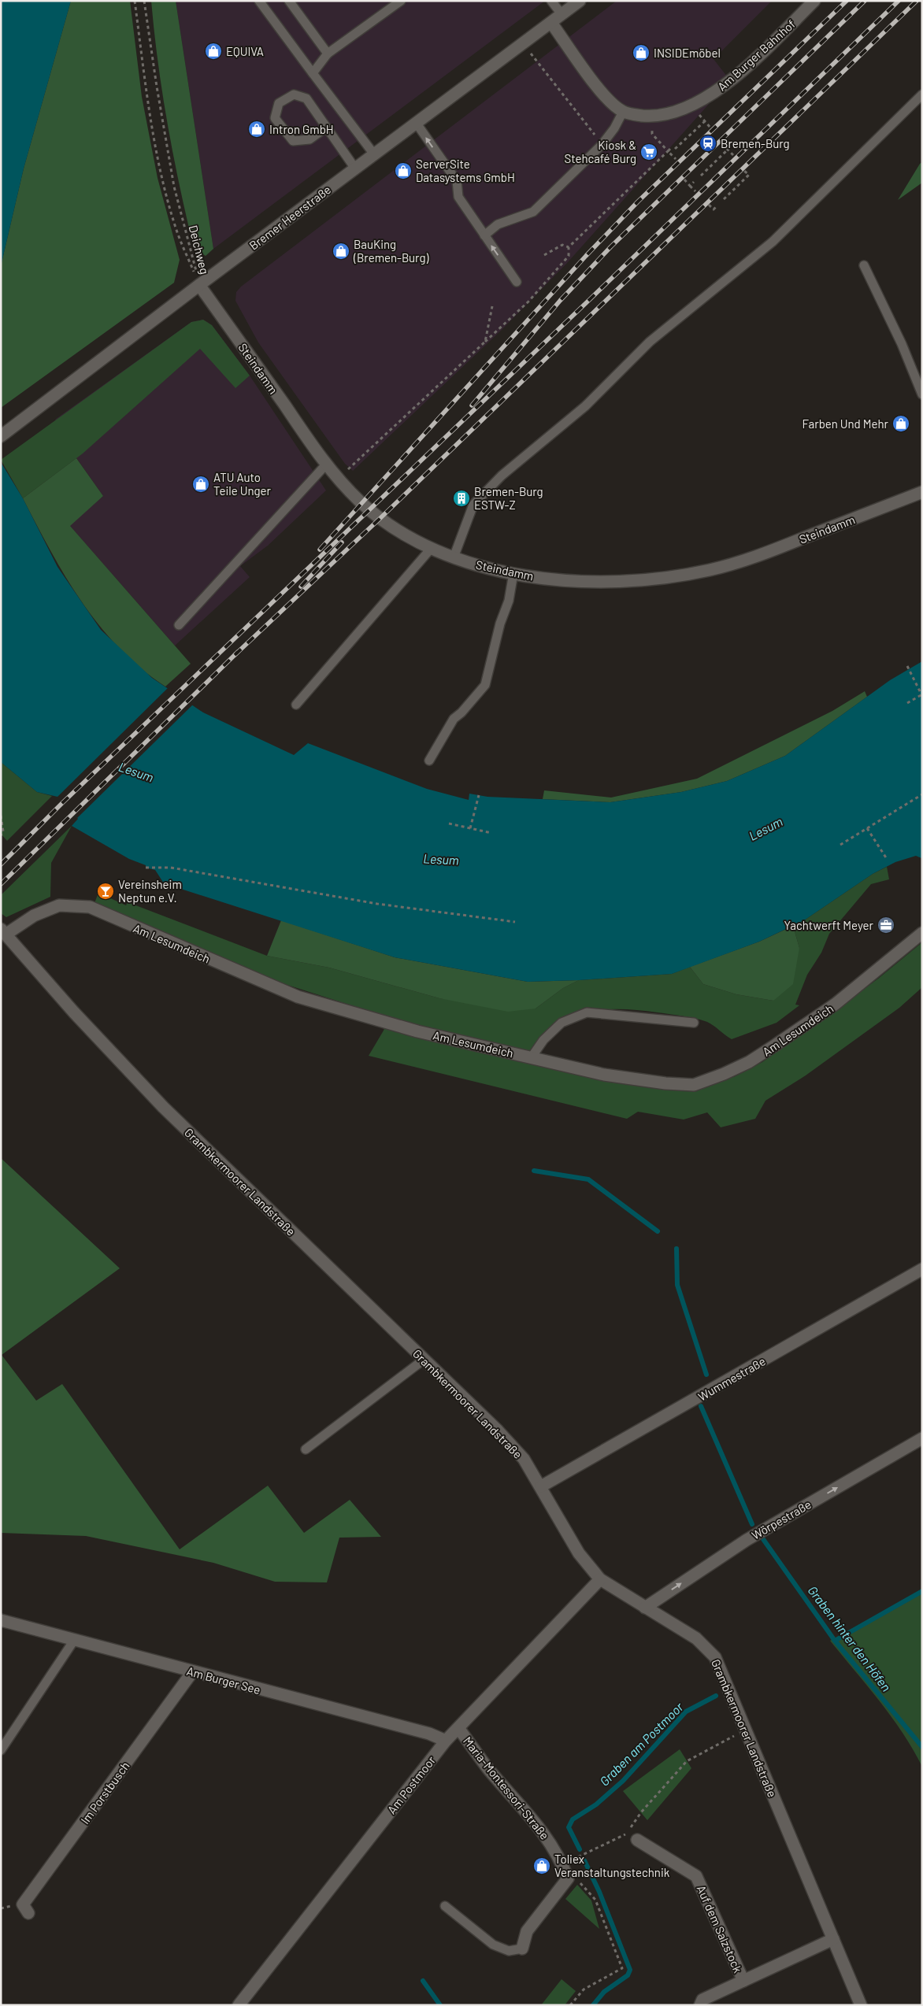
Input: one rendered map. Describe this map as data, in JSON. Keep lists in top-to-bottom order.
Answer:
{
  "streets": {
    "street": [
      "Am Burger Bahnhof",
      "Bremer Heerstraße",
      "Steindamm",
      "Am Lesumdeich",
      "Grambkermoorer Landstraße",
      "Wummestraße",
      "Wörpestraße",
      "Am Burger See",
      "Am Postmoor",
      "Maria-Montessori-Straße",
      "Im Porstbusch",
      "Auf dem Salzstock"
    ],
    "path": ["Deichweg"]
  },
  "crossings": [
    ["Am Burger Bahnhof", "Bremer Heerstraße"],
    ["Bremer Heerstraße", "Deichweg"],
    ["Bremer Heerstraße", "Steindamm"],
    ["Deichweg", "Steindamm"],
    ["Am Lesumdeich", "Grambkermoorer Landstraße"],
    ["Grambkermoorer Landstraße", "Wummestraße"],
    ["Grambkermoorer Landstraße", "Wörpestraße"],
    ["Grambkermoorer Landstraße", "Am Postmoor"],
    ["Grambkermoorer Landstraße", "Auf dem Salzstock"],
    ["Am Burger See", "Am Postmoor"],
    ["Am Burger See", "Im Porstbusch"],
    ["Am Postmoor", "Maria-Montessori-Straße"]
  ],
  "one_way": ["Wörpestraße"],
  "water": ["Lesum", "Graben hinter den Höfen", "Graben am Postmoor"],
  "places": {
    "shop": [
      "EQUIVA",
      "INSIDEmöbel",
      "Intron GmbH",
      "ServerSite Datasystems GmbH",
      "BauKing (Bremen-Burg)",
      "Farben Und Mehr",
      "ATU Auto Teile Unger",
      "Toliex Veranstaltungstechnik"
    ],
    "station": ["Bremen-Burg"],
    "supermarket": ["Kiosk & Stehcafé Burg"],
    "building": ["Bremen-Burg ESTW-Z"],
    "bar": ["Vereinsheim Neptun e.V."],
    "office": ["Yachtwerft Meyer"]
  }
}
